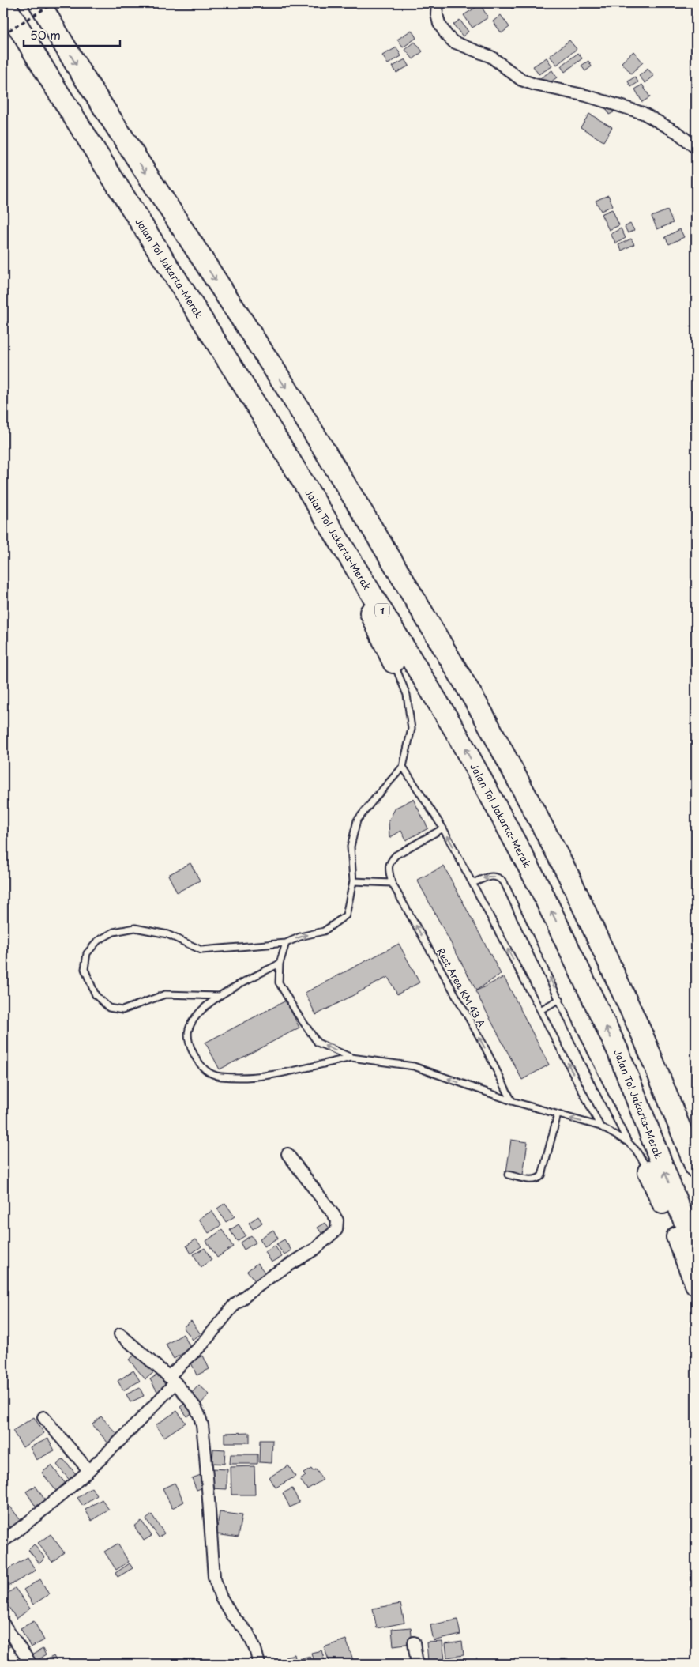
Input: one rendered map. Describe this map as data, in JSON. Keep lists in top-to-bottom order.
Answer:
{
  "streets": {
    "highway": ["Jalan Tol Jakarta–Merak", "1"],
    "lane": ["Rest Area KM 43 A"]
  },
  "one_way": ["Rest Area KM 43 A"],
  "scale_bar": "50 m"
}
